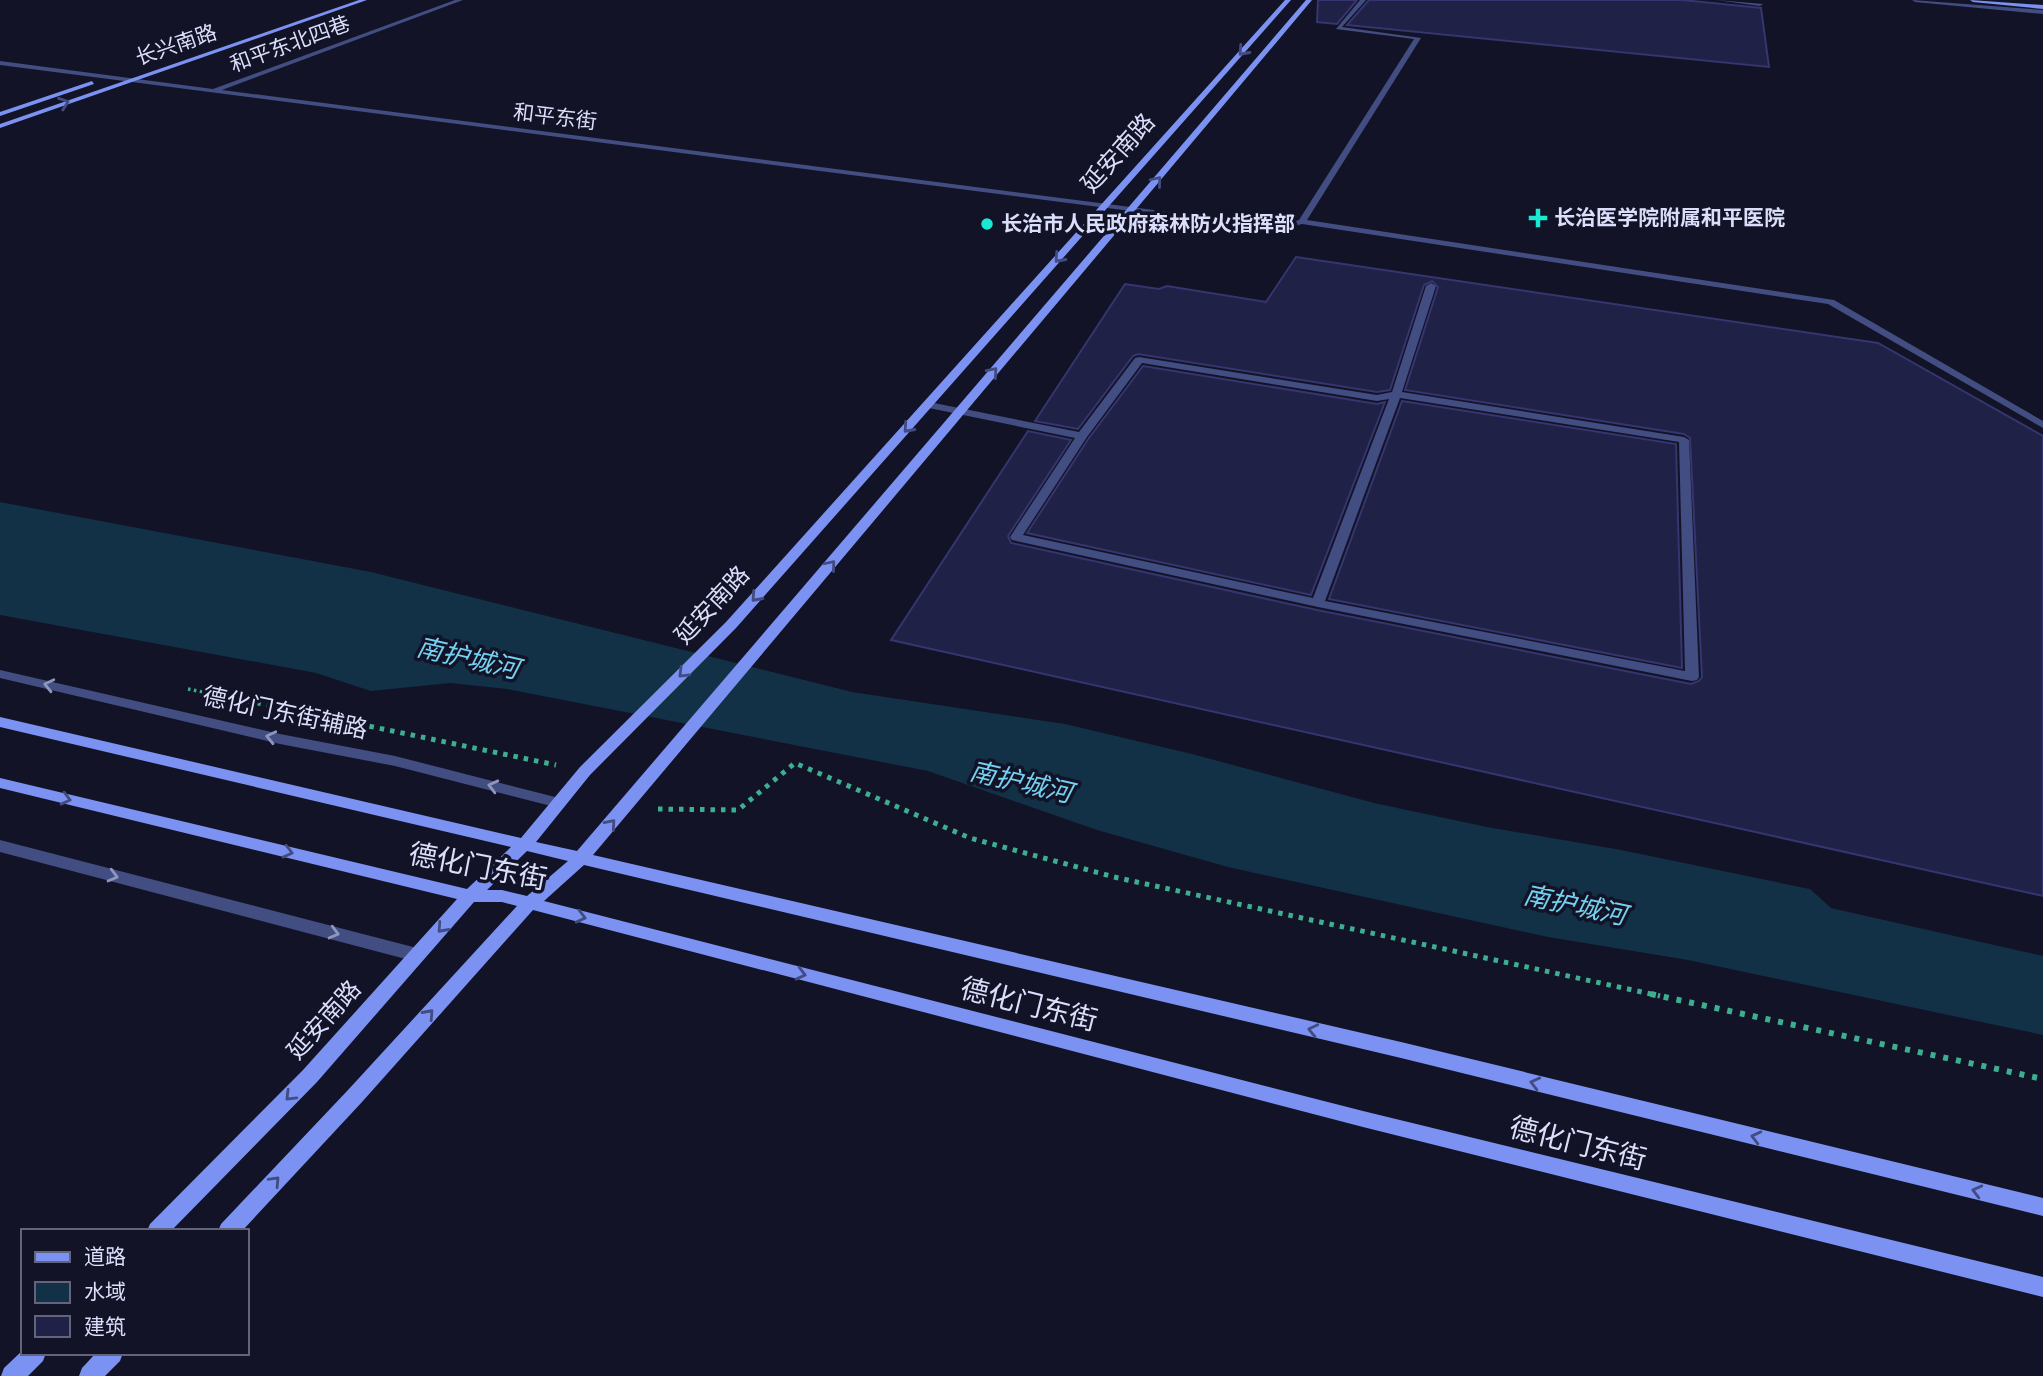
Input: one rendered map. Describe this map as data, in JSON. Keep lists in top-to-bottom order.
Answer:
{
  "streets": {
    "main road": ["长兴南路", "延安南路", "德化门东街"],
    "street": ["和平东北四巷", "和平东街", "德化门东街辅路"]
  },
  "crossings": [
    ["和平东北四巷", "和平东街"],
    ["长兴南路", "和平东街"],
    ["和平东街", "延安南路"],
    ["延安南路", "德化门东街辅路"],
    ["延安南路", "德化门东街"]
  ],
  "one_way": ["德化门东街辅路"],
  "water": ["南护城河"],
  "places": {
    "health": ["长治医学院附属和平医院"],
    "other": ["长治市人民政府森林防火指挥部"]
  },
  "legend": ["道路", "水域", "建筑"]
}
